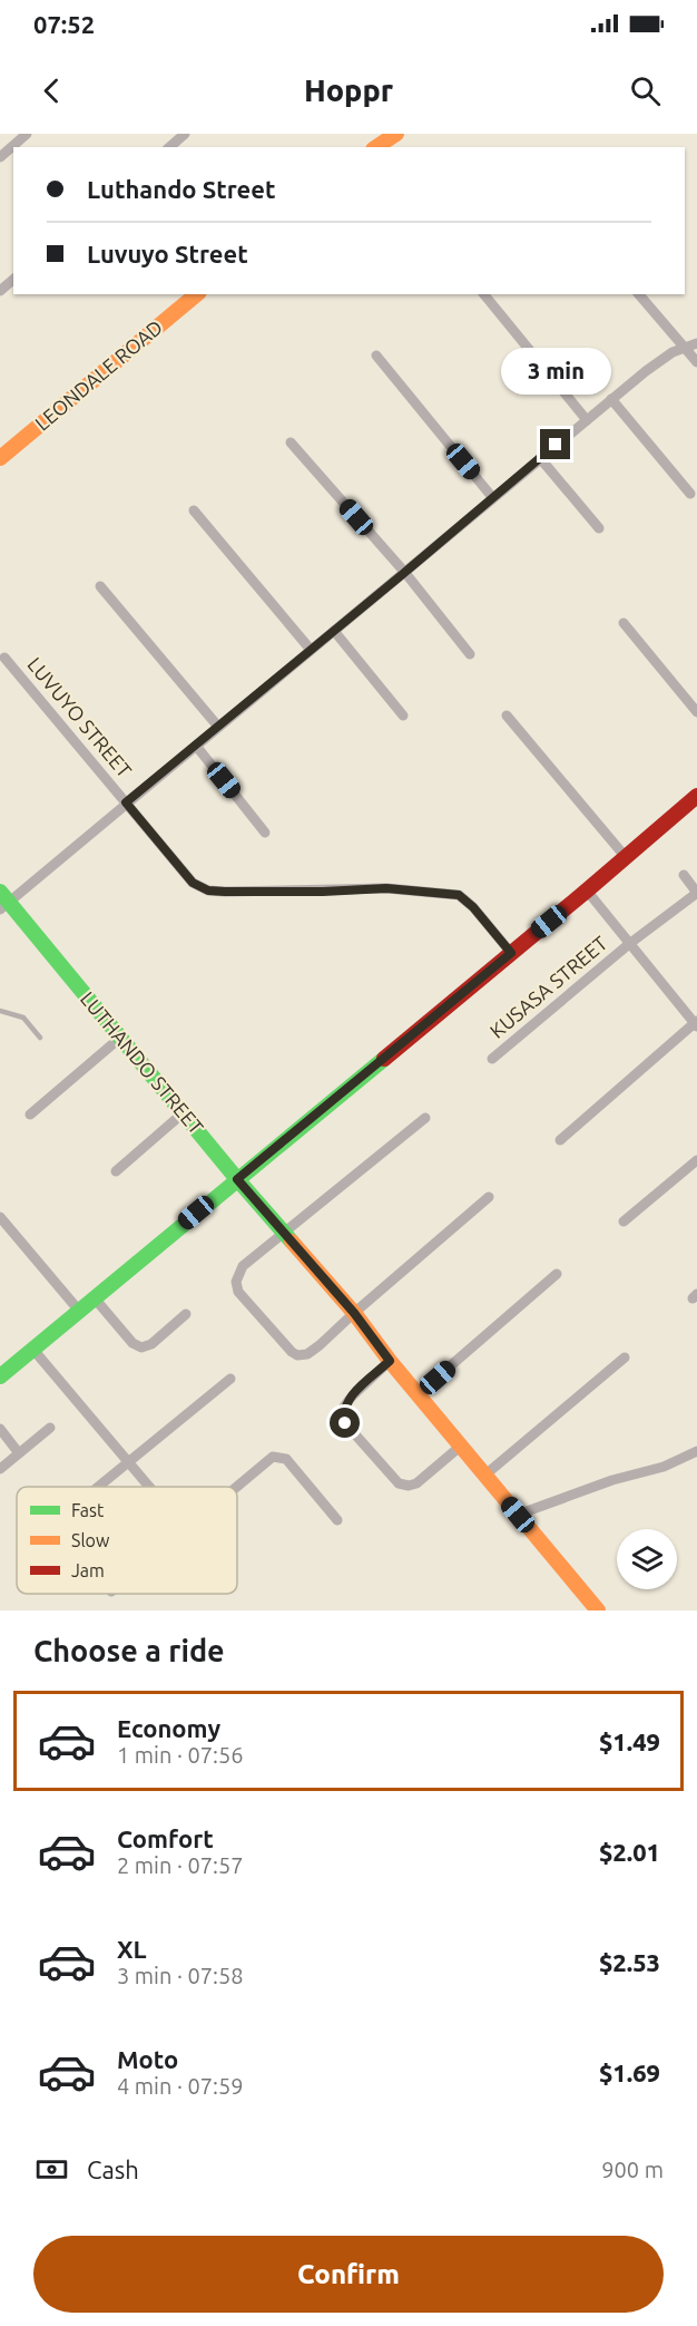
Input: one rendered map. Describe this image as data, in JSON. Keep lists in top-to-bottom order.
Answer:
{
  "streets": {
    "street": [
      "LEONDALE ROAD",
      "LUVUYO STREET",
      "KUSASA STREET",
      "LUTHANDO STREET"
    ]
  },
  "crossings": [
    ["LUVUYO STREET", "LUTHANDO STREET"]
  ],
  "legend": ["Fast", "Slow", "Jam"],
  "page": {
    "status": "07:52",
    "header": "Hoppr",
    "banner": ["Luthando Street", "Luvuyo Street"],
    "bubble": "3 min",
    "heading": "Choose a ride",
    "list": [
      {
        "name": "Economy",
        "note": "1 min · 07:56",
        "value": "$1.49"
      },
      {
        "name": "Comfort",
        "note": "2 min · 07:57",
        "value": "$2.01"
      },
      {
        "name": "XL",
        "note": "3 min · 07:58",
        "value": "$2.53"
      },
      {
        "name": "Moto",
        "note": "4 min · 07:59",
        "value": "$1.69"
      }
    ],
    "pay": ["Cash", "900 m"],
    "buttons": "Confirm"
  }
}
